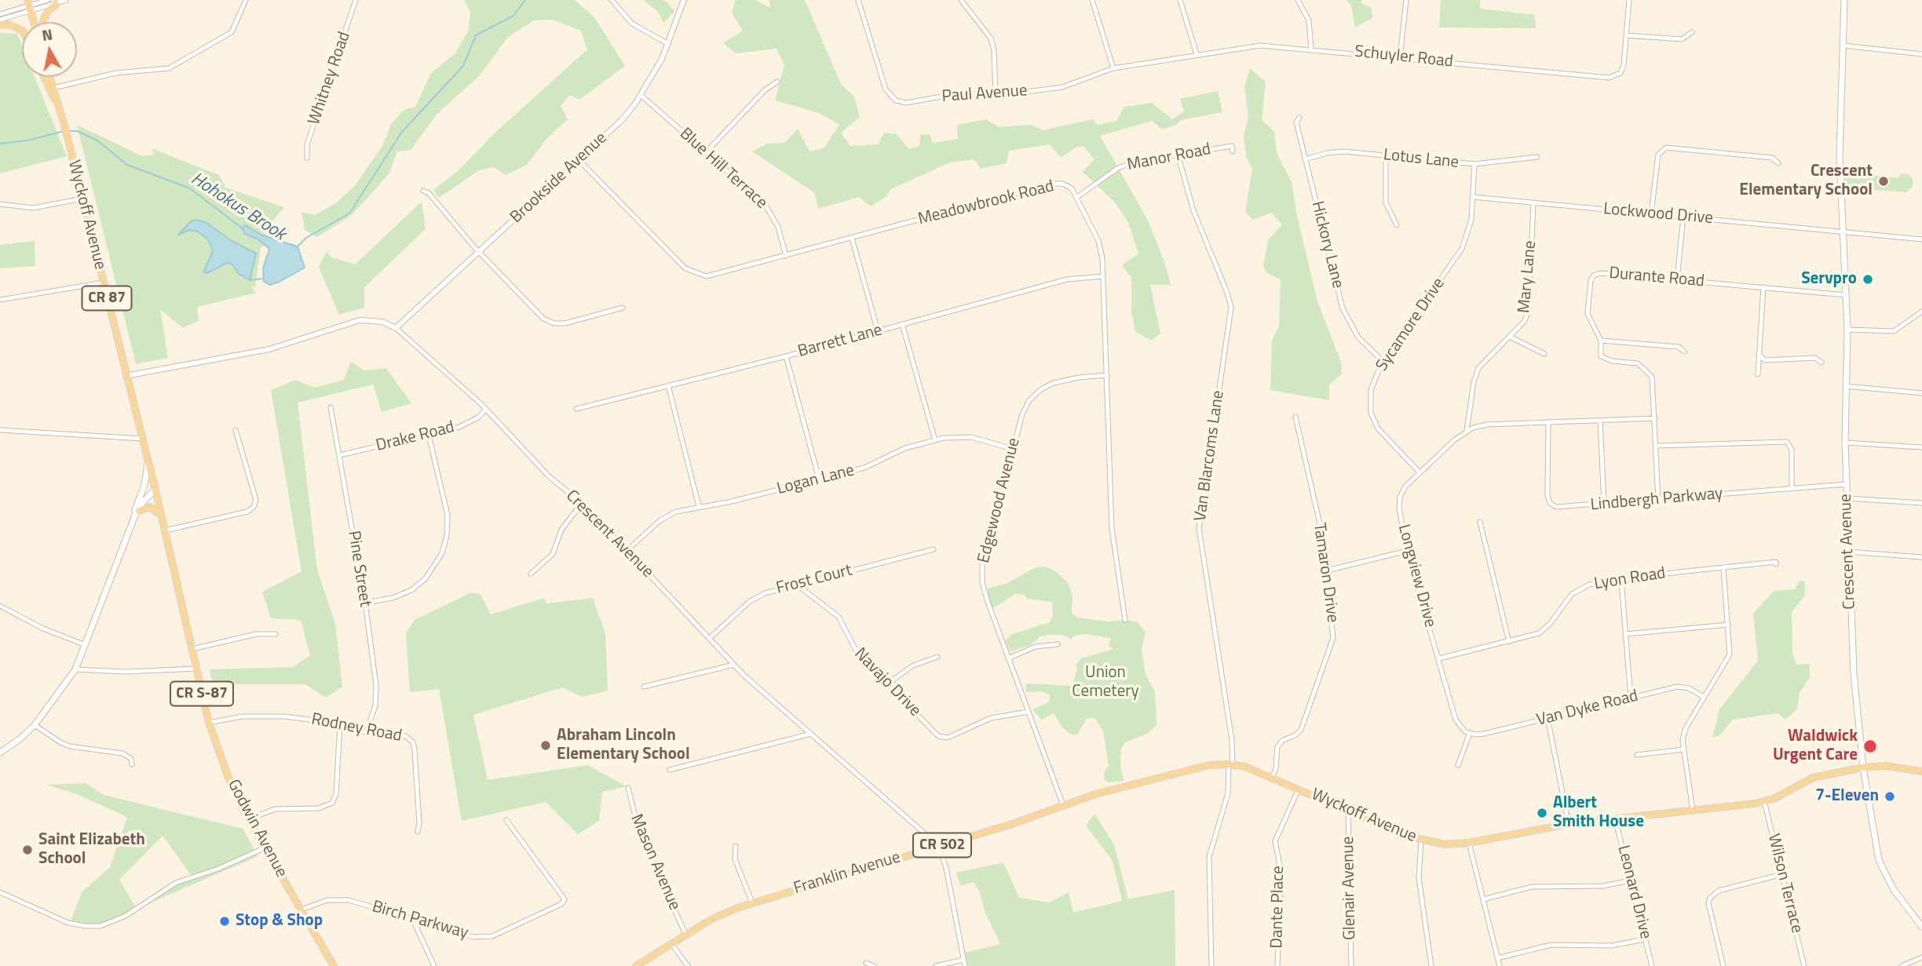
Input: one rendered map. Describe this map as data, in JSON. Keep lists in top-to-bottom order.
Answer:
{
  "streets": {
    "main road": [
      "Wyckoff Avenue",
      "CR 87",
      "Crescent Avenue",
      "CR S-87",
      "Godwin Avenue",
      "CR 502",
      "Franklin Avenue"
    ],
    "street": [
      "Schuyler Road",
      "Whitney Road",
      "Paul Avenue",
      "Manor Road",
      "Lotus Lane",
      "Blue Hill Terrace",
      "Brookside Avenue",
      "Meadowbrook Road",
      "Lockwood Drive",
      "Hickory Lane",
      "Mary Lane",
      "Durante Road",
      "Sycamore Drive",
      "Barrett Lane",
      "Drake Road",
      "Van Blarcoms Lane",
      "Logan Lane",
      "Lindbergh Parkway",
      "Edgewood Avenue",
      "Pine Street",
      "Tamaron Drive",
      "Longview Drive",
      "Lyon Road",
      "Frost Court",
      "Navajo Drive",
      "Van Dyke Road",
      "Rodney Road",
      "Mason Avenue",
      "Wilson Terrace",
      "Glenair Avenue",
      "Leonard Drive",
      "Dante Place",
      "Birch Parkway"
    ]
  },
  "crossings": [
    ["Schuyler Road", "Paul Avenue"],
    ["Manor Road", "Meadowbrook Road"],
    ["Manor Road", "Van Blarcoms Lane"],
    ["Lotus Lane", "Hickory Lane"],
    ["Lotus Lane", "Sycamore Drive"],
    ["Blue Hill Terrace", "Brookside Avenue"],
    ["Blue Hill Terrace", "Meadowbrook Road"],
    ["Brookside Avenue", "Meadowbrook Road"],
    ["Brookside Avenue", "Crescent Avenue"],
    ["Meadowbrook Road", "Barrett Lane"],
    ["Meadowbrook Road", "Edgewood Avenue"],
    ["Lockwood Drive", "Mary Lane"],
    ["Lockwood Drive", "Sycamore Drive"],
    ["Lockwood Drive", "Crescent Avenue"],
    ["Wyckoff Avenue", "Crescent Avenue"],
    ["Wyckoff Avenue", "Tamaron Drive"],
    ["Wyckoff Avenue", "Godwin Avenue"],
    ["Wyckoff Avenue", "Franklin Avenue"],
    ["Wyckoff Avenue", "Wilson Terrace"],
    ["Wyckoff Avenue", "Glenair Avenue"],
    ["Wyckoff Avenue", "Leonard Drive"],
    ["Wyckoff Avenue", "Dante Place"],
    ["Hickory Lane", "Sycamore Drive"],
    ["Mary Lane", "Longview Drive"],
    ["Durante Road", "Crescent Avenue"],
    ["Durante Road", "Longview Drive"],
    ["Sycamore Drive", "Longview Drive"],
    ["Drake Road", "Crescent Avenue"],
    ["Drake Road", "Pine Street"],
    ["Van Blarcoms Lane", "Franklin Avenue"],
    ["Logan Lane", "Edgewood Avenue"],
    ["Logan Lane", "Crescent Avenue"],
    ["Lindbergh Parkway", "Crescent Avenue"],
    ["Lindbergh Parkway", "Longview Drive"],
    ["Edgewood Avenue", "Navajo Drive"],
    ["Edgewood Avenue", "Franklin Avenue"],
    ["Crescent Avenue", "Frost Court"],
    ["Crescent Avenue", "Franklin Avenue"],
    ["Pine Street", "Rodney Road"],
    ["Longview Drive", "Lyon Road"],
    ["Longview Drive", "Van Dyke Road"],
    ["Frost Court", "Navajo Drive"],
    ["Rodney Road", "Godwin Avenue"],
    ["Godwin Avenue", "Birch Parkway"],
    ["Mason Avenue", "Franklin Avenue"]
  ],
  "water": ["Hohokus Brook"],
  "parks": ["Union Cemetery"],
  "places": [
    "Crescent Elementary School",
    "Servpro",
    "Abraham Lincoln Elementary School",
    "Waldwick Urgent Care",
    "7-Eleven",
    "Albert Smith House",
    "Saint Elizabeth School",
    "Stop & Shop"
  ],
  "north": "top"
}
